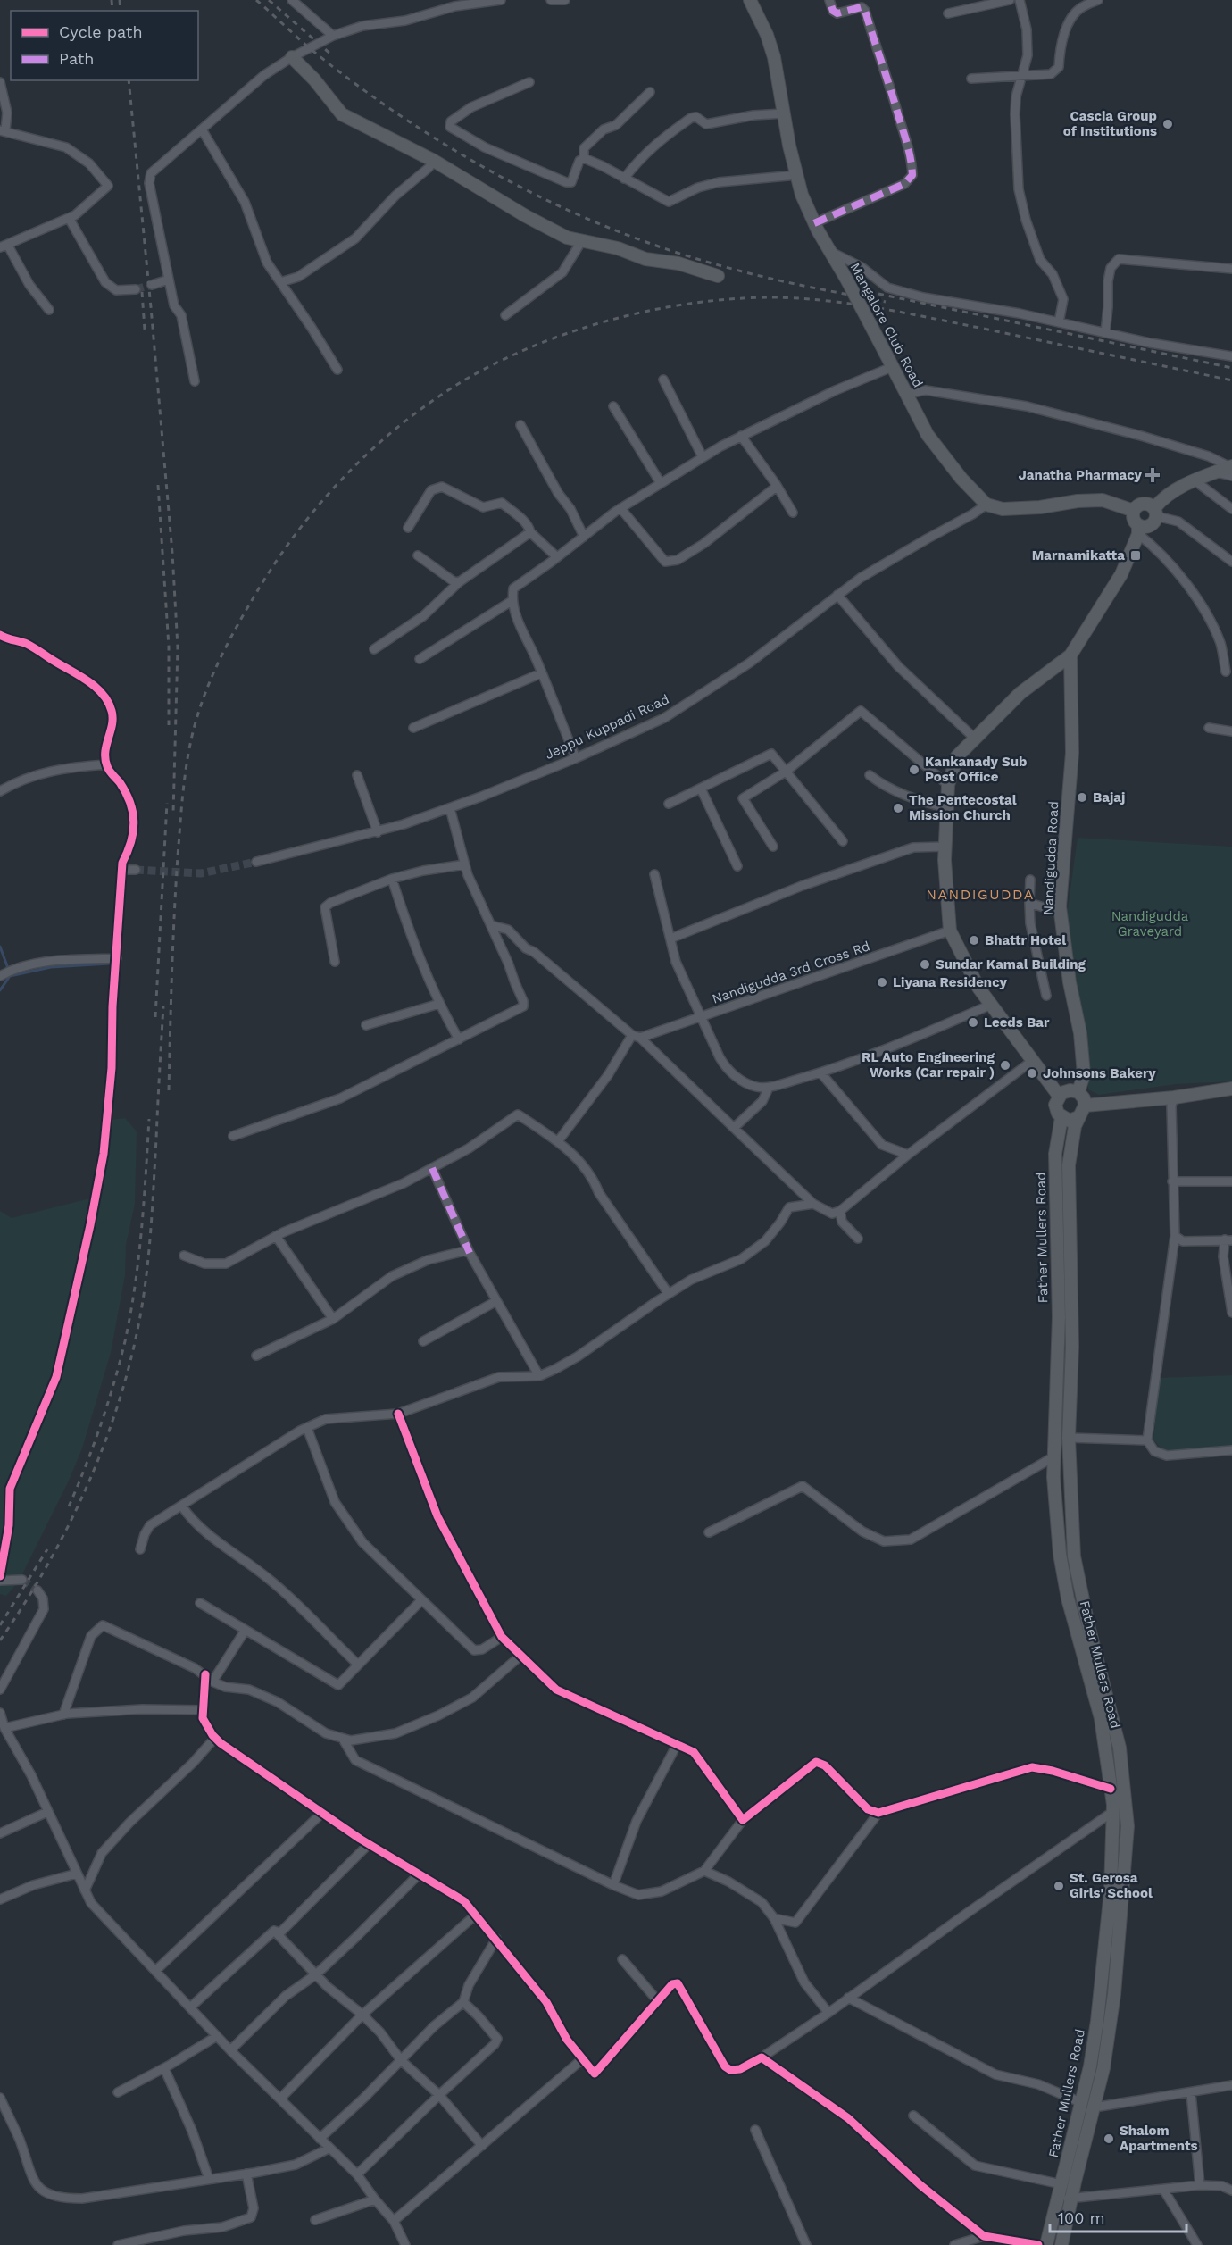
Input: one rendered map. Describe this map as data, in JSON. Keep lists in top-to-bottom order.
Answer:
{
  "streets": {
    "main road": ["Mangalore Club Road", "Nandigudda Road", "Father Mullers Road"],
    "street": ["Jeppu Kuppadi Road", "Nandigudda 3rd Cross Rd"]
  },
  "crossings": [
    ["Mangalore Club Road", "Jeppu Kuppadi Road"],
    ["Nandigudda Road", "Father Mullers Road"]
  ],
  "districts": ["NANDIGUDDA"],
  "parks": ["Nandigudda Graveyard"],
  "places": {
    "other": [
      "Cascia Group of Institutions",
      "Kankanady Sub Post Office",
      "Bajaj",
      "The Pentecostal Mission Church",
      "Bhattr Hotel",
      "Sundar Kamal Building",
      "Liyana Residency",
      "Leeds Bar",
      "RL Auto Engineering Works (Car repair )",
      "Johnsons Bakery",
      "St. Gerosa Girls' School",
      "Shalom Apartments"
    ],
    "health": ["Janatha Pharmacy"],
    "transit": ["Marnamikatta"]
  },
  "legend": ["Cycle path", "Path"],
  "scale_bar": "100 m"
}
